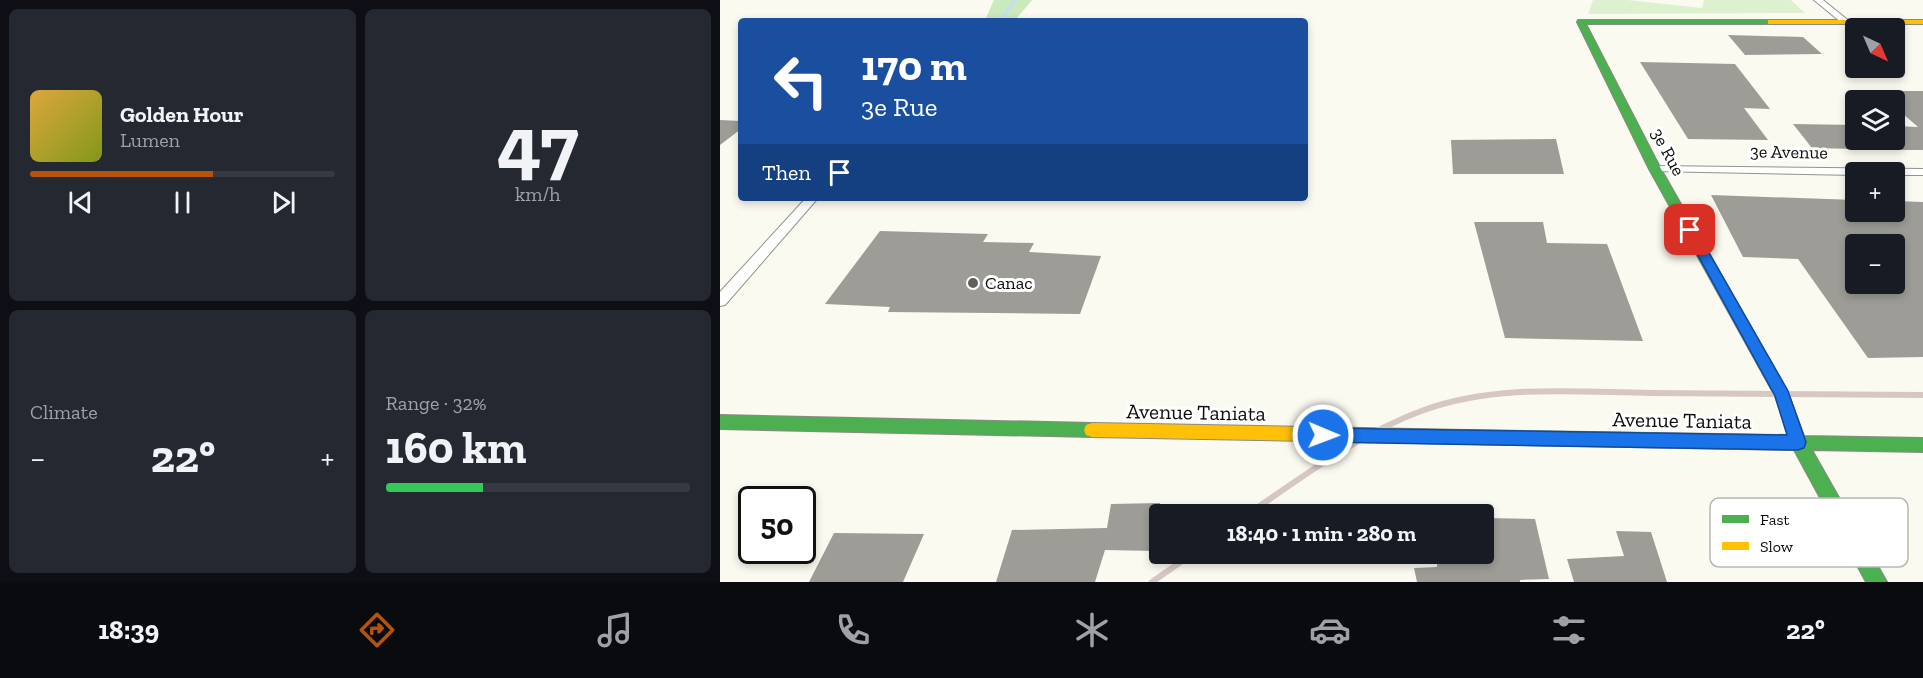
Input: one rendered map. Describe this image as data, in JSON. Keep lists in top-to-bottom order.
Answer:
{
  "streets": {
    "street": ["3e Rue", "3e Avenue", "Avenue Taniata"]
  },
  "crossings": [
    ["3e Rue", "3e Avenue"],
    ["3e Rue", "Avenue Taniata"]
  ],
  "places": ["Canac"],
  "legend": ["Fast", "Slow"],
  "north": "bottom right",
  "page": {
    "tile": [
      ["47", "km/h"],
      "Climate",
      ["Range · 32%", "160 km"]
    ],
    "map_buttons": ["+", "−"],
    "turn": ["170 m", "3e Rue"],
    "song": ["Golden Hour", "Lumen"],
    "then": "Then",
    "heat": ["−", "22°", "+"],
    "limit": "50",
    "trip": "18:40 · 1 min · 280 m",
    "tabs": ["18:39", "22°"]
  }
}
